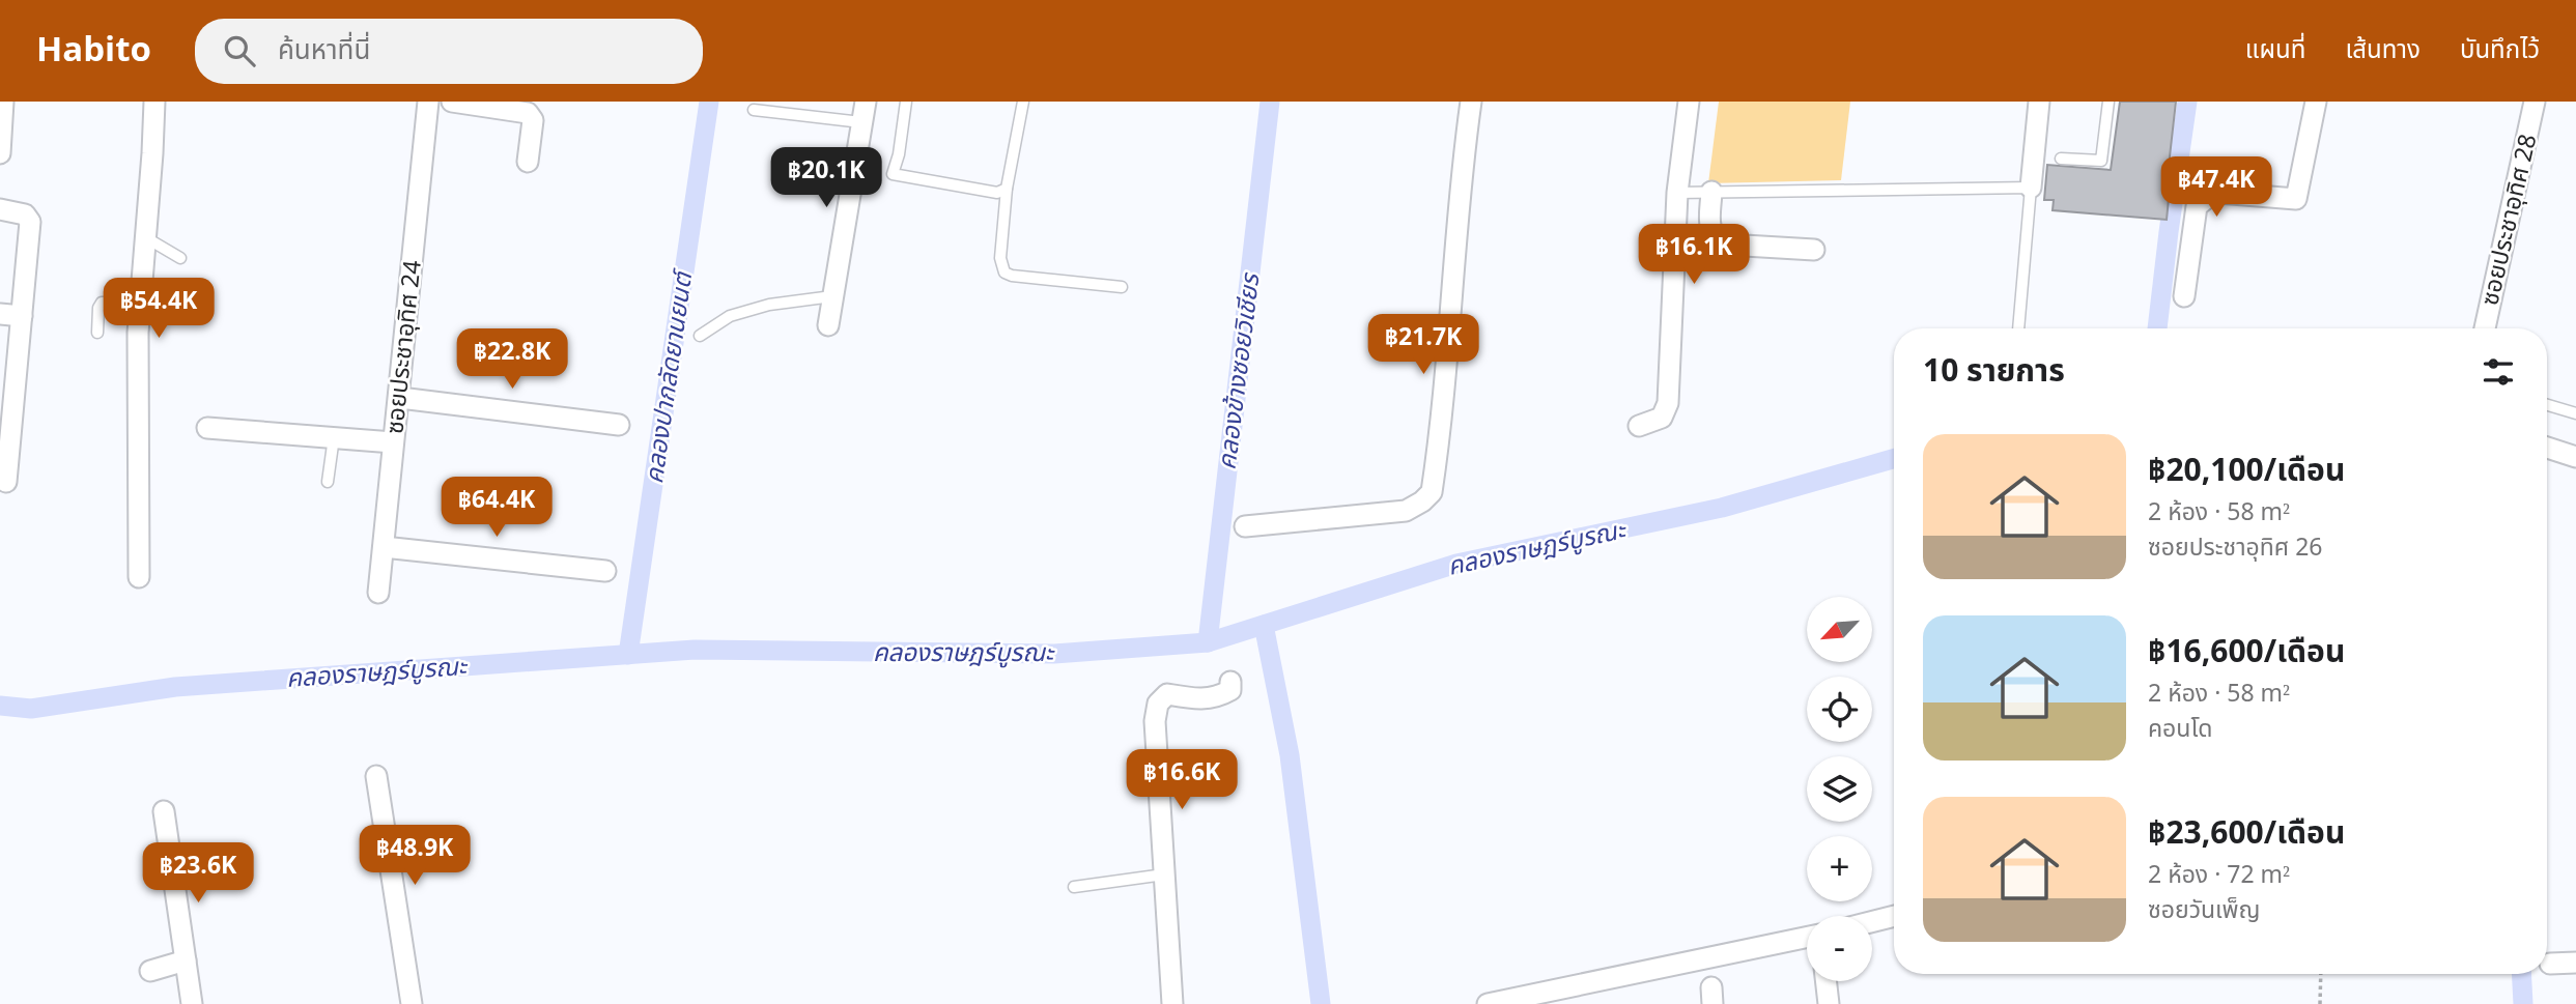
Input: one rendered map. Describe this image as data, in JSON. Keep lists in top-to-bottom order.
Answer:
{
  "streets": {
    "street": ["ซอยประชาอุทิศ 28", "ซอยประชาอุทิศ 24"]
  },
  "water": ["คลองข้างซอยวิเชียร", "คลองปากลัดยานยนต์", "คลองราษฎร์บูรณะ"],
  "north": "bottom left",
  "page": {
    "header": "Habito",
    "search": "ค้นหาที่นี่",
    "nav": ["แผนที่", "เส้นทาง", "บันทึกไว้"],
    "price": [
      "฿20.1K",
      "฿47.4K",
      "฿16.1K",
      "฿54.4K",
      "฿21.7K",
      "฿22.8K",
      "฿64.4K",
      "฿16.6K",
      "฿48.9K",
      "฿23.6K"
    ],
    "heading": "10 รายการ",
    "list": [
      {
        "name": "฿20,100/เดือน",
        "note": "2 ห้อง · 58 m² · ซอยประชาอุทิศ 26"
      },
      {
        "name": "฿16,600/เดือน",
        "note": "2 ห้อง · 58 m² · คอนโด"
      },
      {
        "name": "฿23,600/เดือน",
        "note": "2 ห้อง · 72 m² · ซอยวันเพ็ญ"
      }
    ],
    "map_buttons": ["+", "−"]
  }
}
